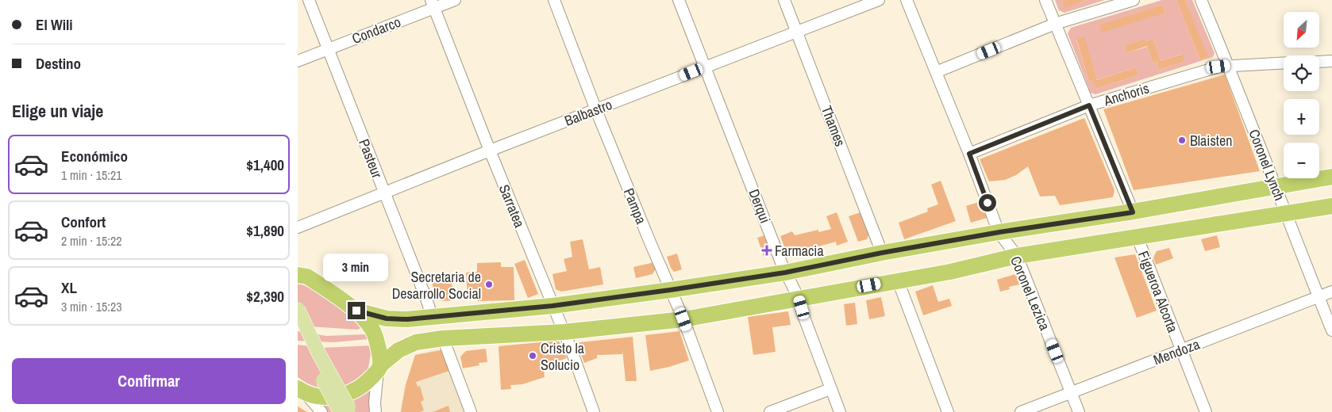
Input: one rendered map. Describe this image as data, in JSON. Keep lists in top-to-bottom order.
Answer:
{
  "streets": {
    "street": [
      "Condarco",
      "Anchoris",
      "Balbastro",
      "Thames",
      "Pasteur",
      "Coronel Lynch",
      "Sarratea",
      "Pampa",
      "Derqui",
      "Figueroa Alcorta",
      "Coronel Lezica",
      "Mendoza"
    ]
  },
  "crossings": [
    ["Condarco", "Pasteur"],
    ["Condarco", "Sarratea"],
    ["Anchoris", "Coronel Lynch"],
    ["Anchoris", "Coronel Lezica"],
    ["Balbastro", "Thames"],
    ["Balbastro", "Pasteur"],
    ["Balbastro", "Sarratea"],
    ["Balbastro", "Pampa"],
    ["Balbastro", "Derqui"],
    ["Coronel Lynch", "Mendoza"],
    ["Figueroa Alcorta", "Mendoza"],
    ["Coronel Lezica", "Mendoza"]
  ],
  "places": {
    "other": ["Blaisten", "Secretaria de Desarrollo Social", "Cristo la Solucio"],
    "health": ["Farmacia"]
  },
  "north": "bottom left",
  "page": {
    "banner": ["El Wili", "Destino"],
    "map_buttons": ["+", "−"],
    "heading": "Elige un viaje",
    "list": [
      {
        "name": "Económico",
        "note": "1 min · 15:21",
        "value": "$1,400"
      },
      {
        "name": "Confort",
        "note": "2 min · 15:22",
        "value": "$1,890"
      },
      {
        "name": "XL",
        "note": "3 min · 15:23",
        "value": "$2,390"
      }
    ],
    "bubble": "3 min",
    "buttons": "Confirmar"
  }
}
